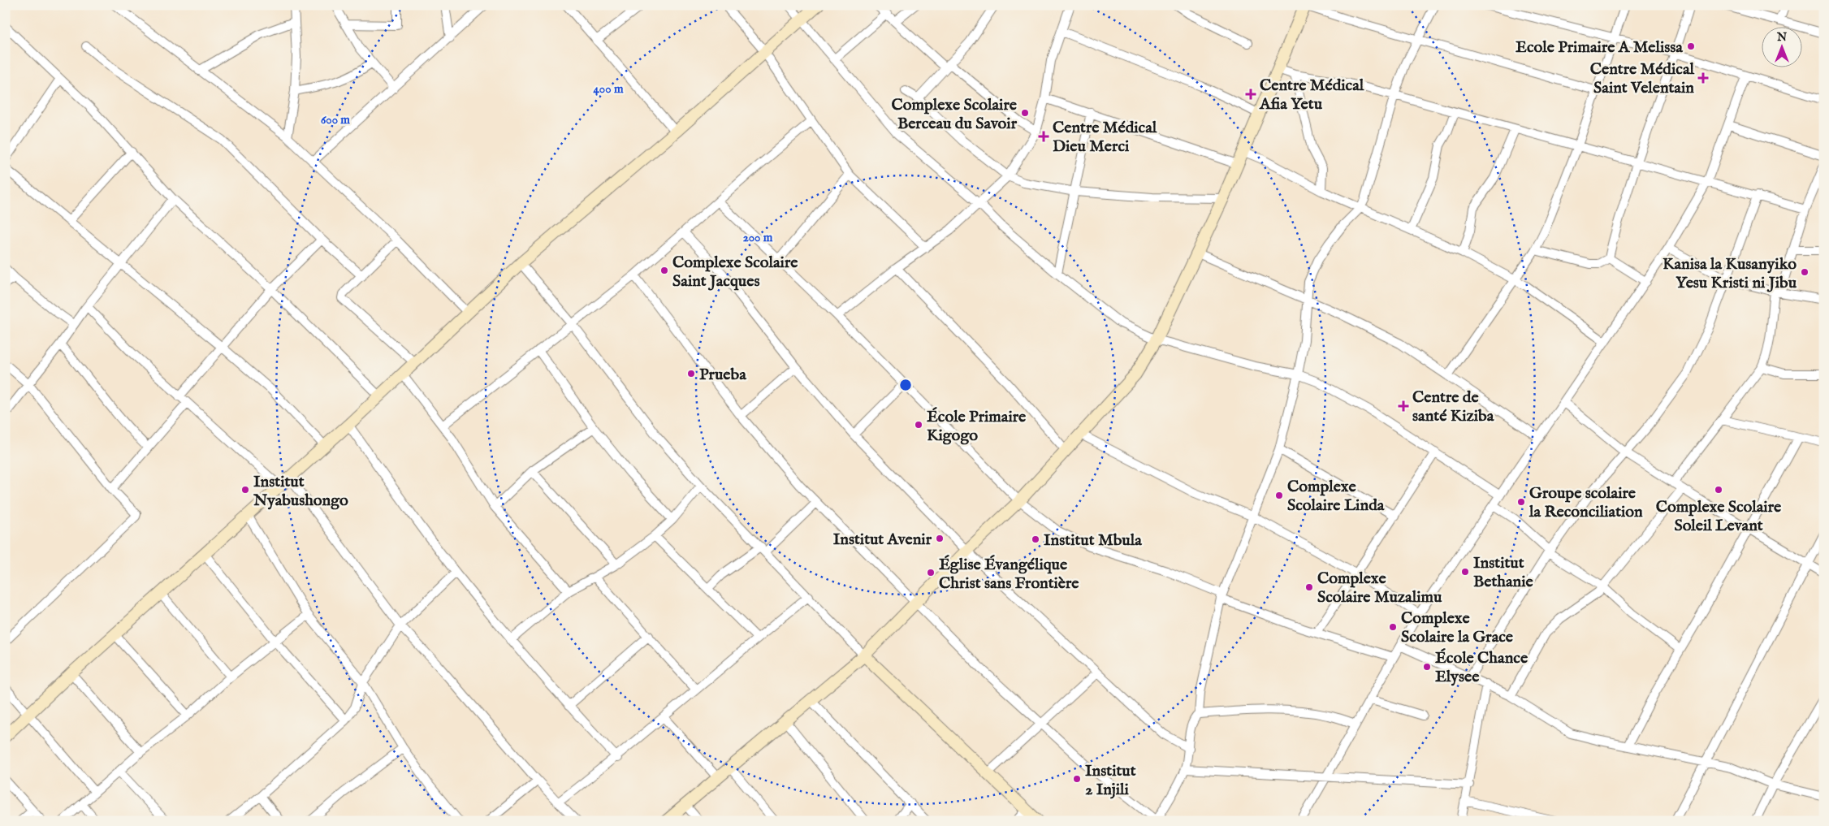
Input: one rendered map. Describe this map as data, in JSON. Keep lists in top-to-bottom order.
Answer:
{
  "places": {
    "other": [
      "Ecole Primaire A Melissa",
      "Complexe Scolaire Berceau du Savoir",
      "Complexe Scolaire Saint Jacques",
      "Kanisa la Kusanyiko Yesu Kristi ni Jibu",
      "Prueba",
      "École Primaire Kigogo",
      "Institut Nyabushongo",
      "Complexe Scolaire Soleil Levant",
      "Complexe Scolaire Linda",
      "Groupe scolaire la Reconciliation",
      "Institut Avenir",
      "Institut Mbula",
      "Institut Bethanie",
      "Église Évangélique Christ sans Frontière",
      "Complexe Scolaire Muzalimu",
      "Complexe Scolaire la Grace",
      "École Chance Elysee",
      "Institut 2 Injili"
    ],
    "health": [
      "Centre Médical Saint Velentain",
      "Centre Médical Afia Yetu",
      "Centre Médical Dieu Merci",
      "Centre de santé Kiziba"
    ]
  },
  "north": "top",
  "rings": ["400 m", "600 m", "200 m"]
}
